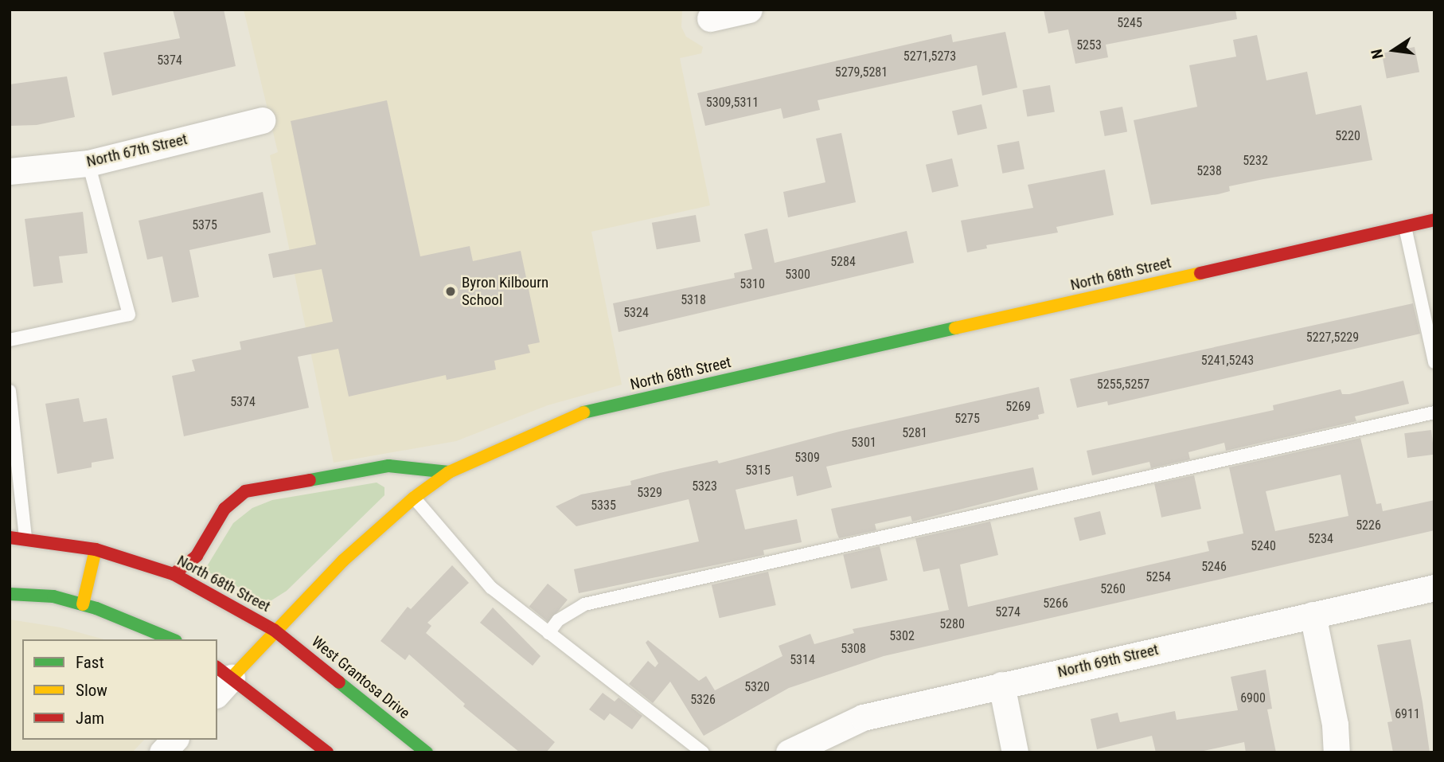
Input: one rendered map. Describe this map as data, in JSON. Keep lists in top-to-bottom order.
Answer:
{
  "streets": {
    "street": [
      "North 67th Street",
      "North 68th Street",
      "North 69th Street",
      "West Grantosa Drive"
    ]
  },
  "crossings": [
    ["North 68th Street", "West Grantosa Drive"]
  ],
  "places": ["Byron Kilbourn School"],
  "house_numbers": [
    "5245",
    "5253",
    "5271,5273",
    "5374",
    "5279,5281",
    "5309,5311",
    "5220",
    "5232",
    "5238",
    "5375",
    "5284",
    "5300",
    "5310",
    "5318",
    "5324",
    "5227,5229",
    "5241,5243",
    "5255,5257",
    "5374",
    "5269",
    "5275",
    "5281",
    "5301",
    "5309",
    "5315",
    "5323",
    "5329",
    "5335",
    "5226",
    "5234",
    "5240",
    "5246",
    "5254",
    "5260",
    "5266",
    "5274",
    "5280",
    "5302",
    "5308",
    "5314",
    "5320",
    "6900",
    "5326",
    "6911"
  ],
  "legend": ["Fast", "Slow", "Jam"],
  "north": "left"
}
